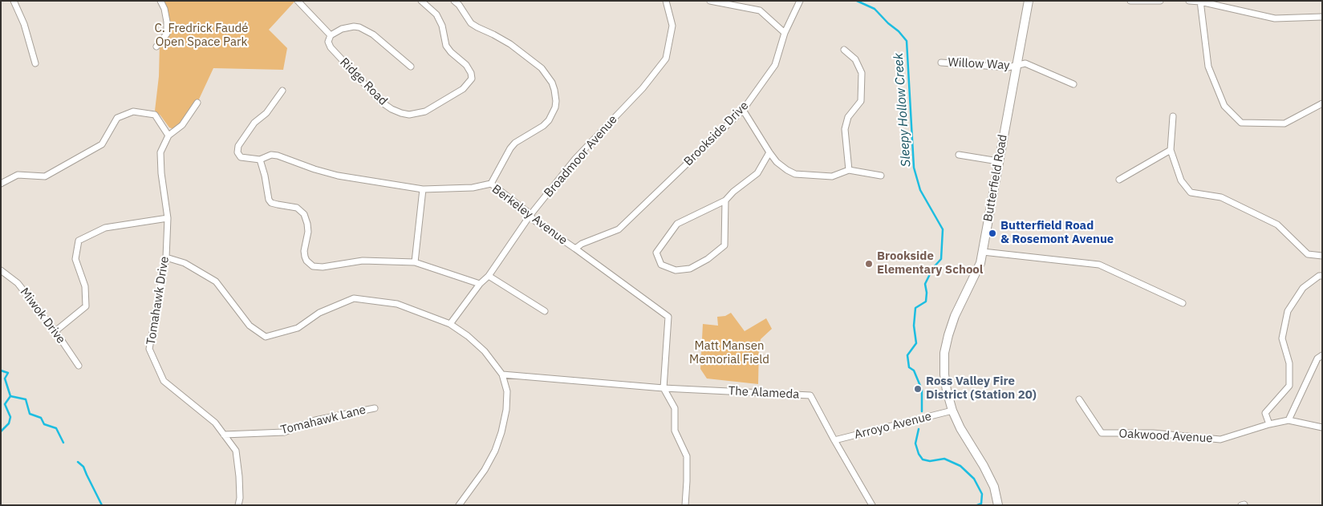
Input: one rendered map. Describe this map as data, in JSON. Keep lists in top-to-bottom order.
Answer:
{
  "streets": {
    "street": [
      "Willow Way",
      "Ridge Road",
      "Brookside Drive",
      "Broadmoor Avenue",
      "Butterfield Road",
      "Berkeley Avenue",
      "Tomahawk Drive",
      "Miwok Drive",
      "The Alameda",
      "Tomahawk Lane",
      "Arroyo Avenue",
      "Oakwood Avenue"
    ]
  },
  "crossings": [
    ["Willow Way", "Butterfield Road"],
    ["Brookside Drive", "Berkeley Avenue"],
    ["Broadmoor Avenue", "Berkeley Avenue"],
    ["Butterfield Road", "Arroyo Avenue"],
    ["Berkeley Avenue", "The Alameda"],
    ["Tomahawk Drive", "Tomahawk Lane"],
    ["The Alameda", "Arroyo Avenue"]
  ],
  "water": ["Sleepy Hollow Creek"],
  "parks": ["C. Fredrick Faudé Open Space Park", "Matt Mansen Memorial Field"],
  "places": ["Butterfield Road & Rosemont Avenue", "Brookside Elementary School", "Ross Valley Fire District (Station 20)"]
}
